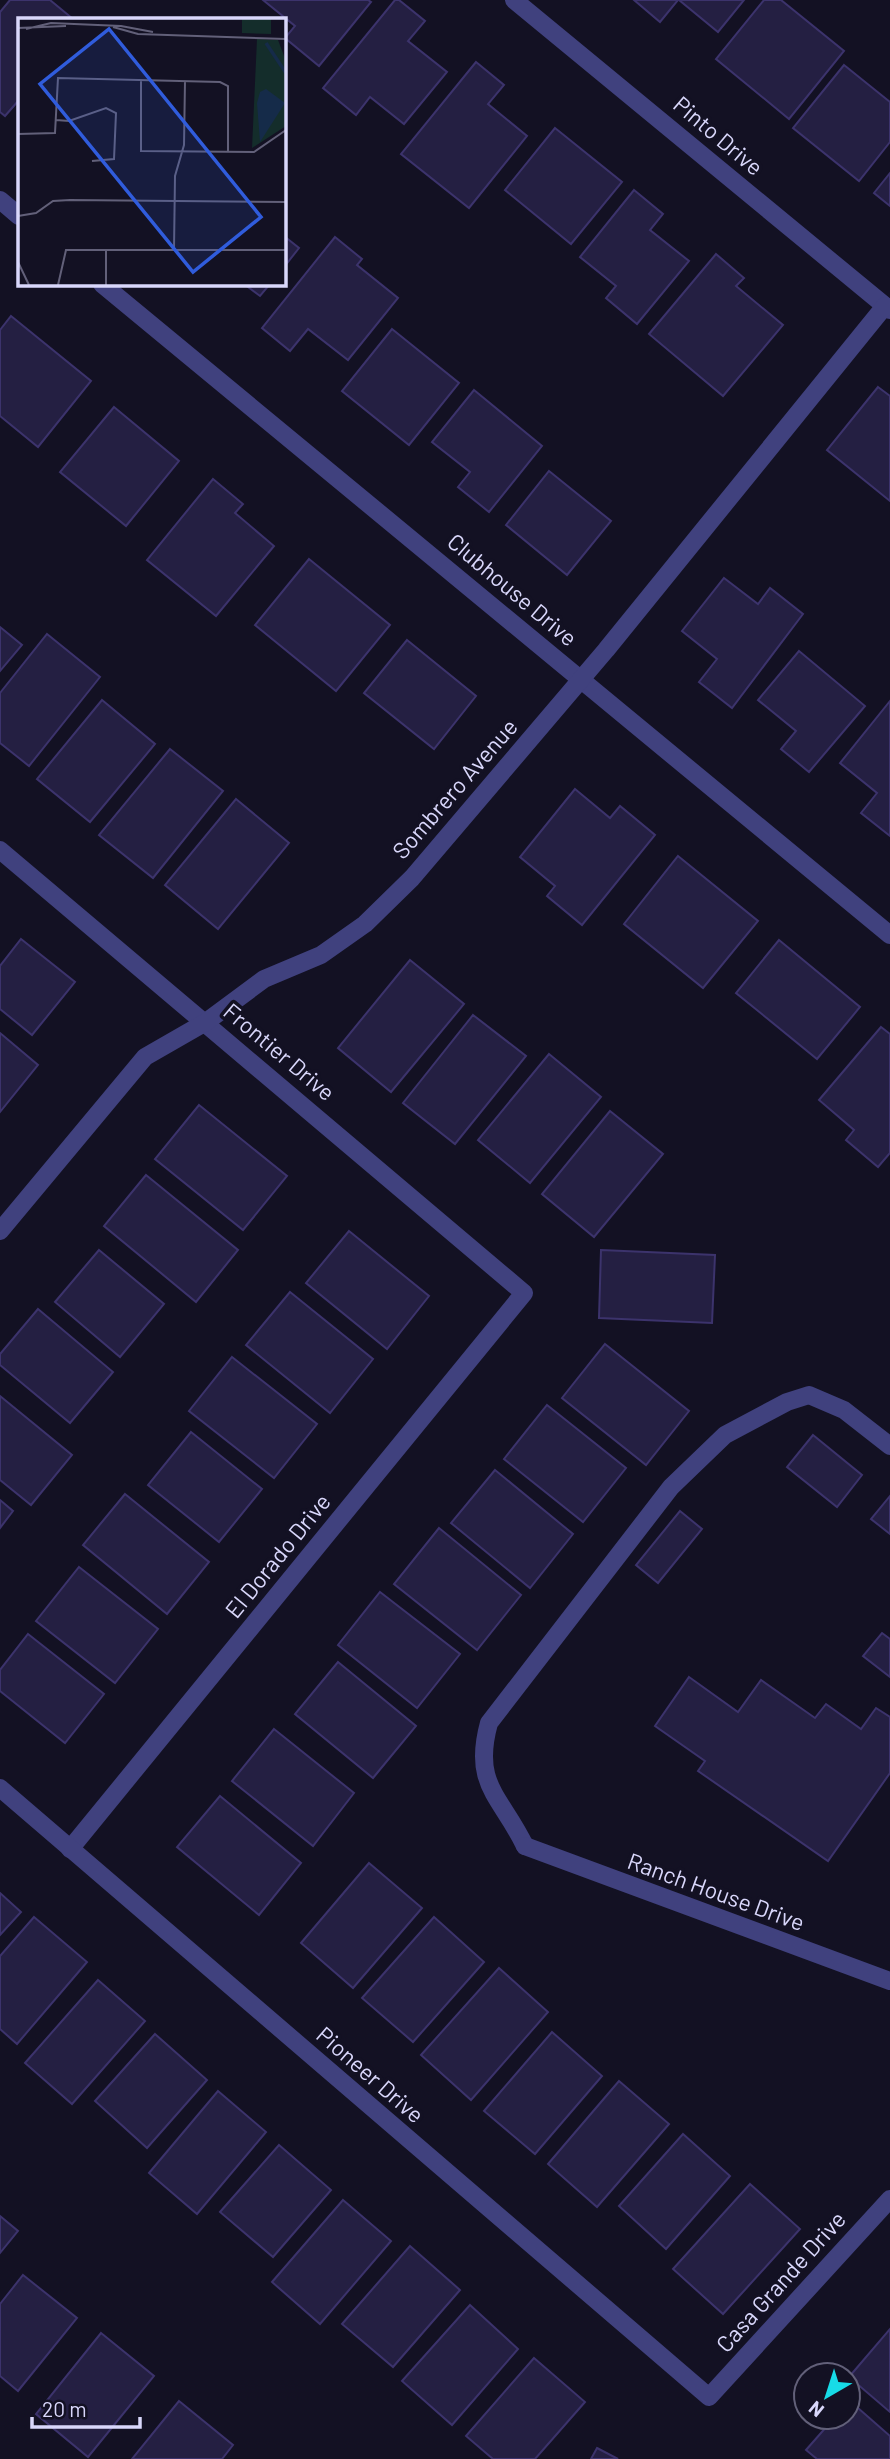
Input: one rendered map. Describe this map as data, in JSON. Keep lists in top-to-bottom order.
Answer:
{
  "streets": {
    "street": [
      "Pinto Drive",
      "Clubhouse Drive",
      "Sombrero Avenue",
      "Frontier Drive",
      "El Dorado Drive",
      "Ranch House Drive",
      "Pioneer Drive",
      "Casa Grande Drive"
    ]
  },
  "crossings": [
    ["Pinto Drive", "Sombrero Avenue"],
    ["Clubhouse Drive", "Sombrero Avenue"],
    ["Sombrero Avenue", "Frontier Drive"],
    ["Frontier Drive", "El Dorado Drive"],
    ["El Dorado Drive", "Pioneer Drive"],
    ["Pioneer Drive", "Casa Grande Drive"]
  ],
  "scale_bar": "20 m",
  "north": "bottom left"
}
